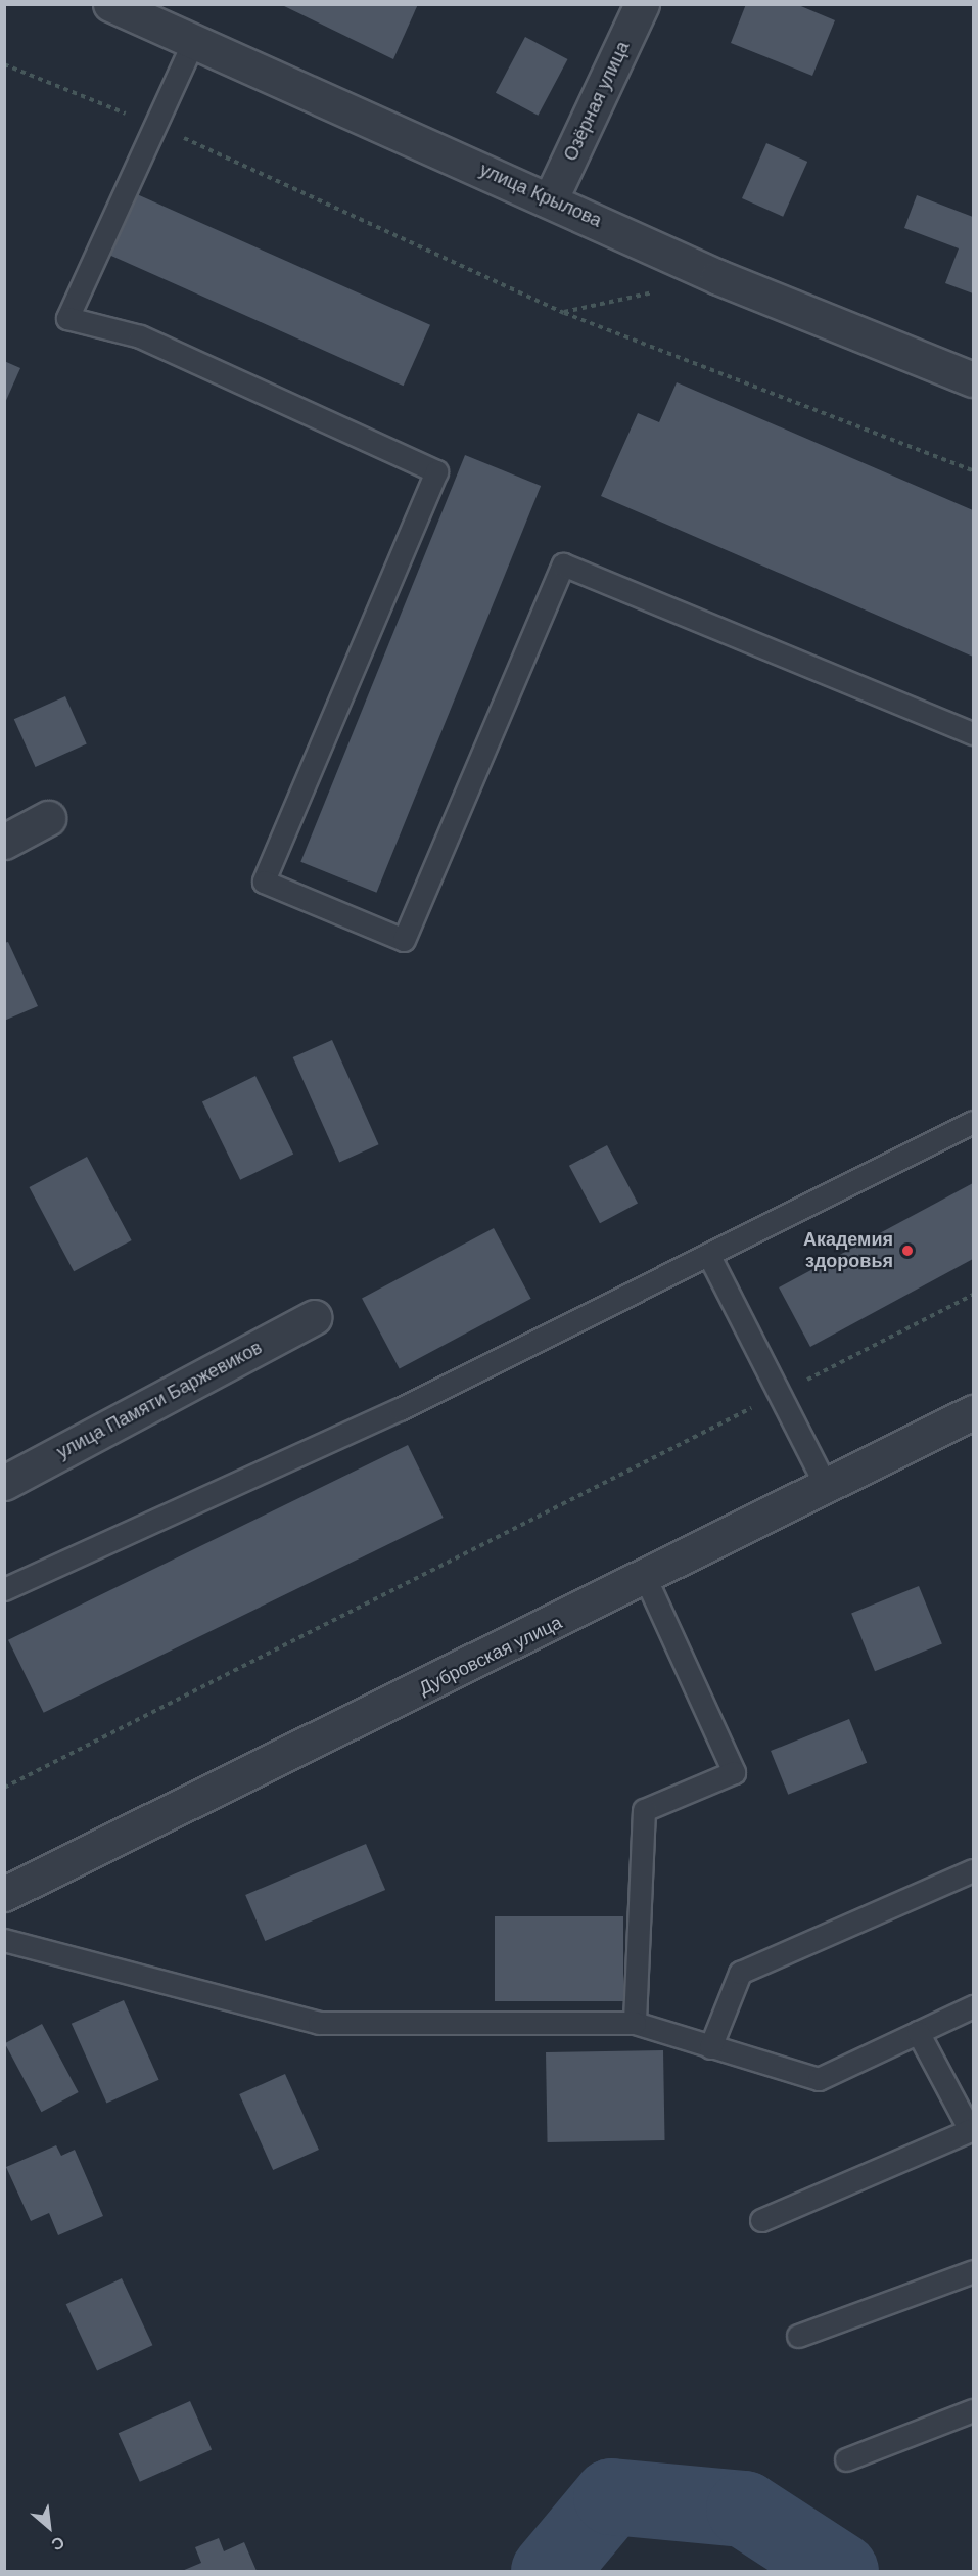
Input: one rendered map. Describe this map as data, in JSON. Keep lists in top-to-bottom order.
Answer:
{
  "streets": {
    "street": [
      "Озёрная улица",
      "улица Крылова",
      "улица Памяти Баржевиков",
      "Дубровская улица"
    ]
  },
  "crossings": [
    ["Озёрная улица", "улица Крылова"]
  ],
  "places": ["Академия здоровья"],
  "north": "bottom right"
}
